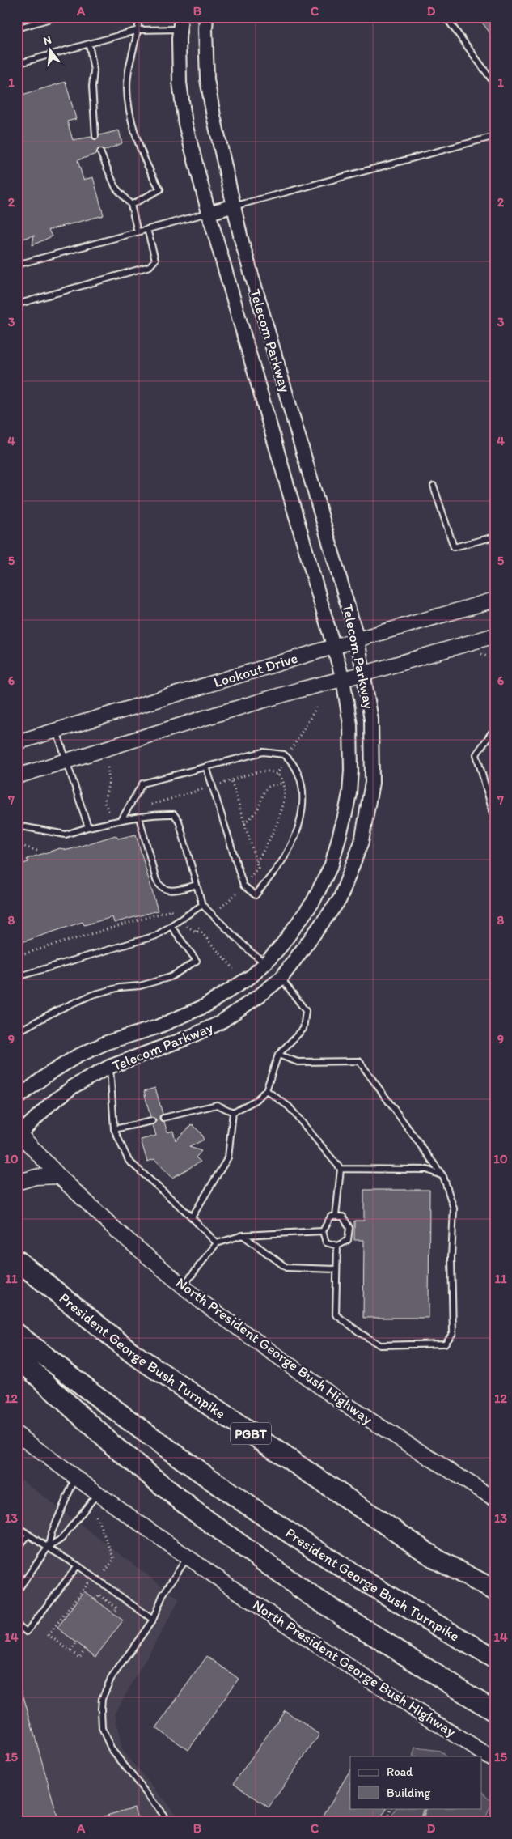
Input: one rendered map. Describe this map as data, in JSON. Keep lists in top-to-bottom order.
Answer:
{
  "streets": {
    "highway": ["President George Bush Turnpike", "PGBT"],
    "main road": ["Lookout Drive", "North President George Bush Highway"],
    "street": ["Telecom Parkway"]
  },
  "crossings": [
    ["Telecom Parkway", "Lookout Drive"],
    ["Telecom Parkway", "North President George Bush Highway"]
  ],
  "legend": ["Road", "Building"],
  "north": "top",
  "grid": {
    "columns": [
      "A",
      "B",
      "C",
      "D"
    ],
    "rows": [
      "1",
      "2",
      "3",
      "4",
      "5",
      "6",
      "7",
      "8",
      "9",
      "10",
      "11",
      "12",
      "13",
      "14",
      "15"
    ]
  }
}
